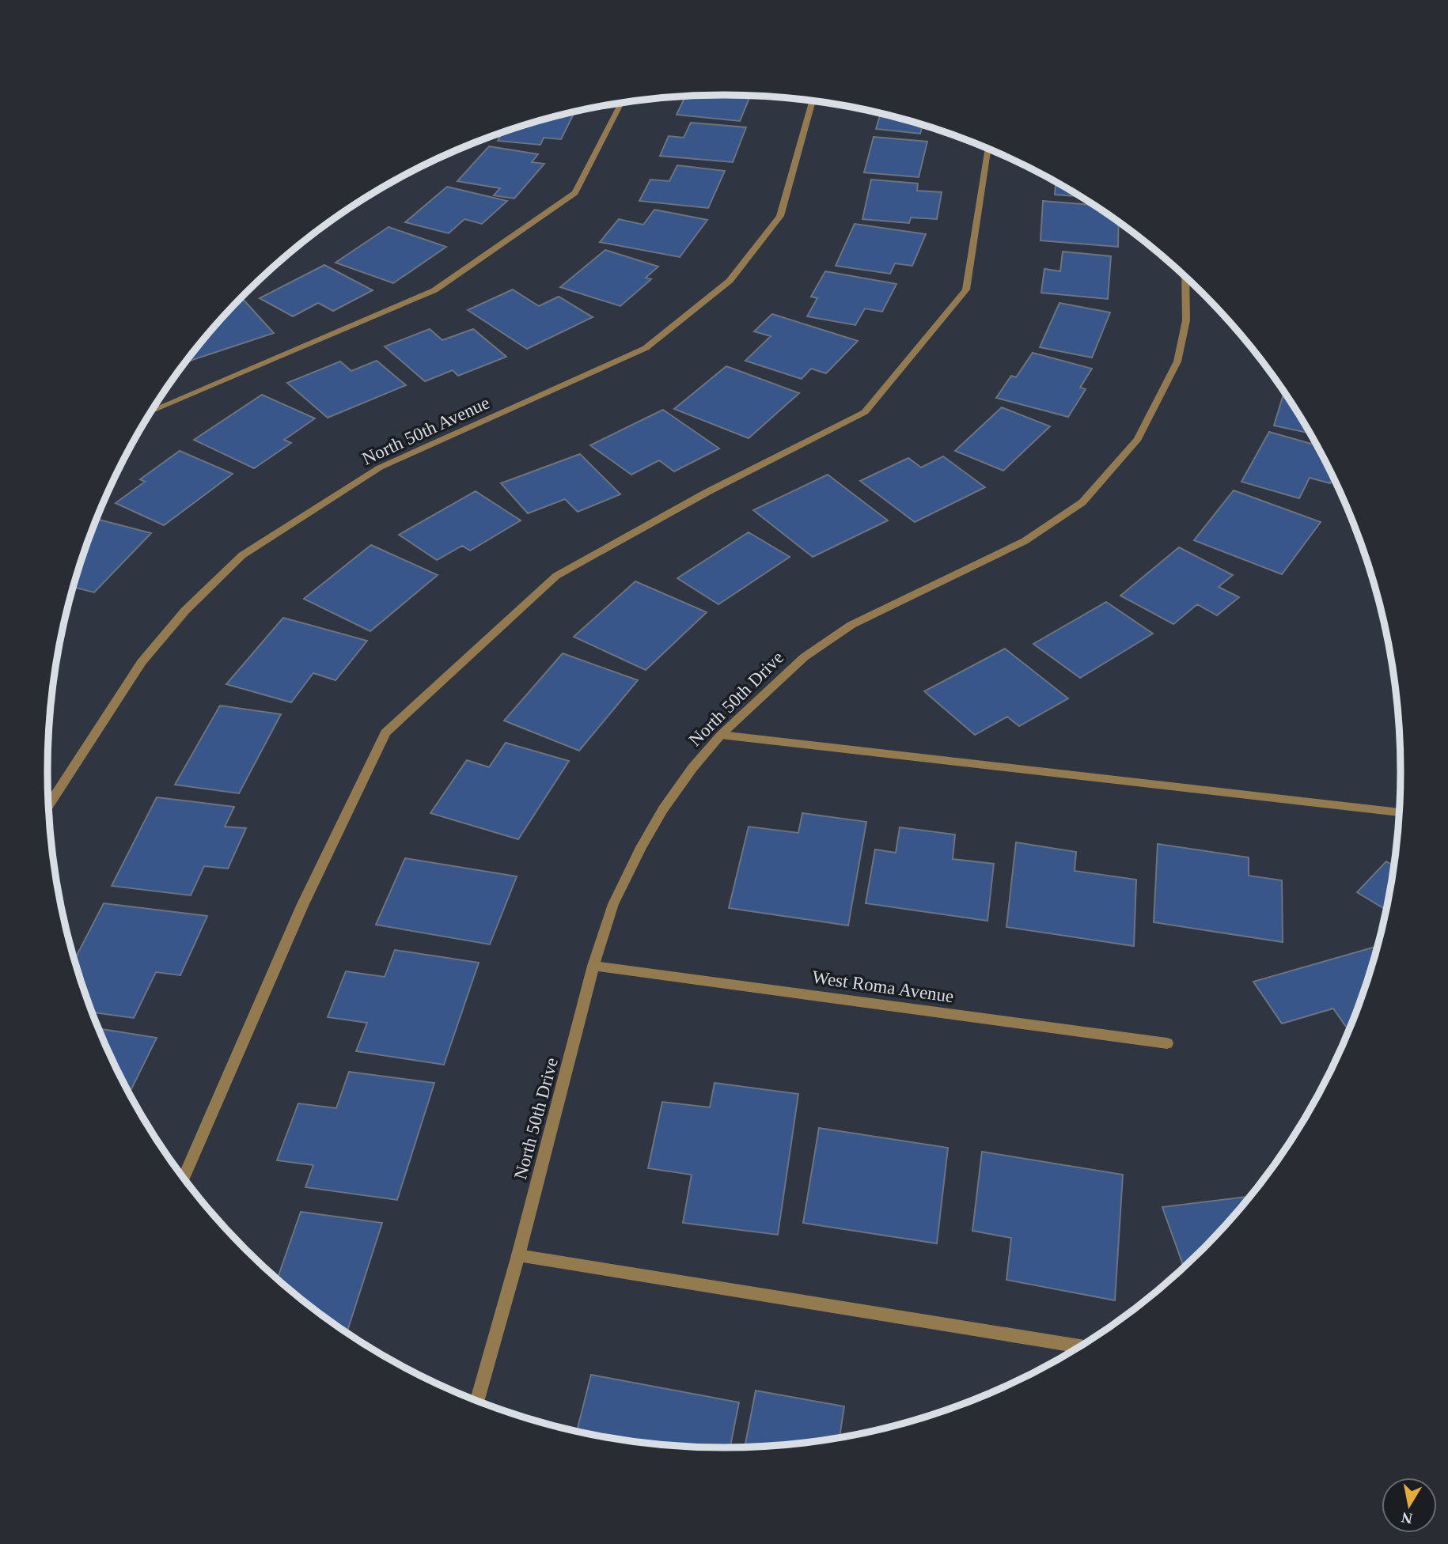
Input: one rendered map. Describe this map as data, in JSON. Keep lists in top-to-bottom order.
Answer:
{
  "streets": {
    "street": ["North 50th Avenue", "North 50th Drive", "West Roma Avenue"]
  },
  "crossings": [
    ["North 50th Drive", "West Roma Avenue"]
  ],
  "north": "bottom"
}
